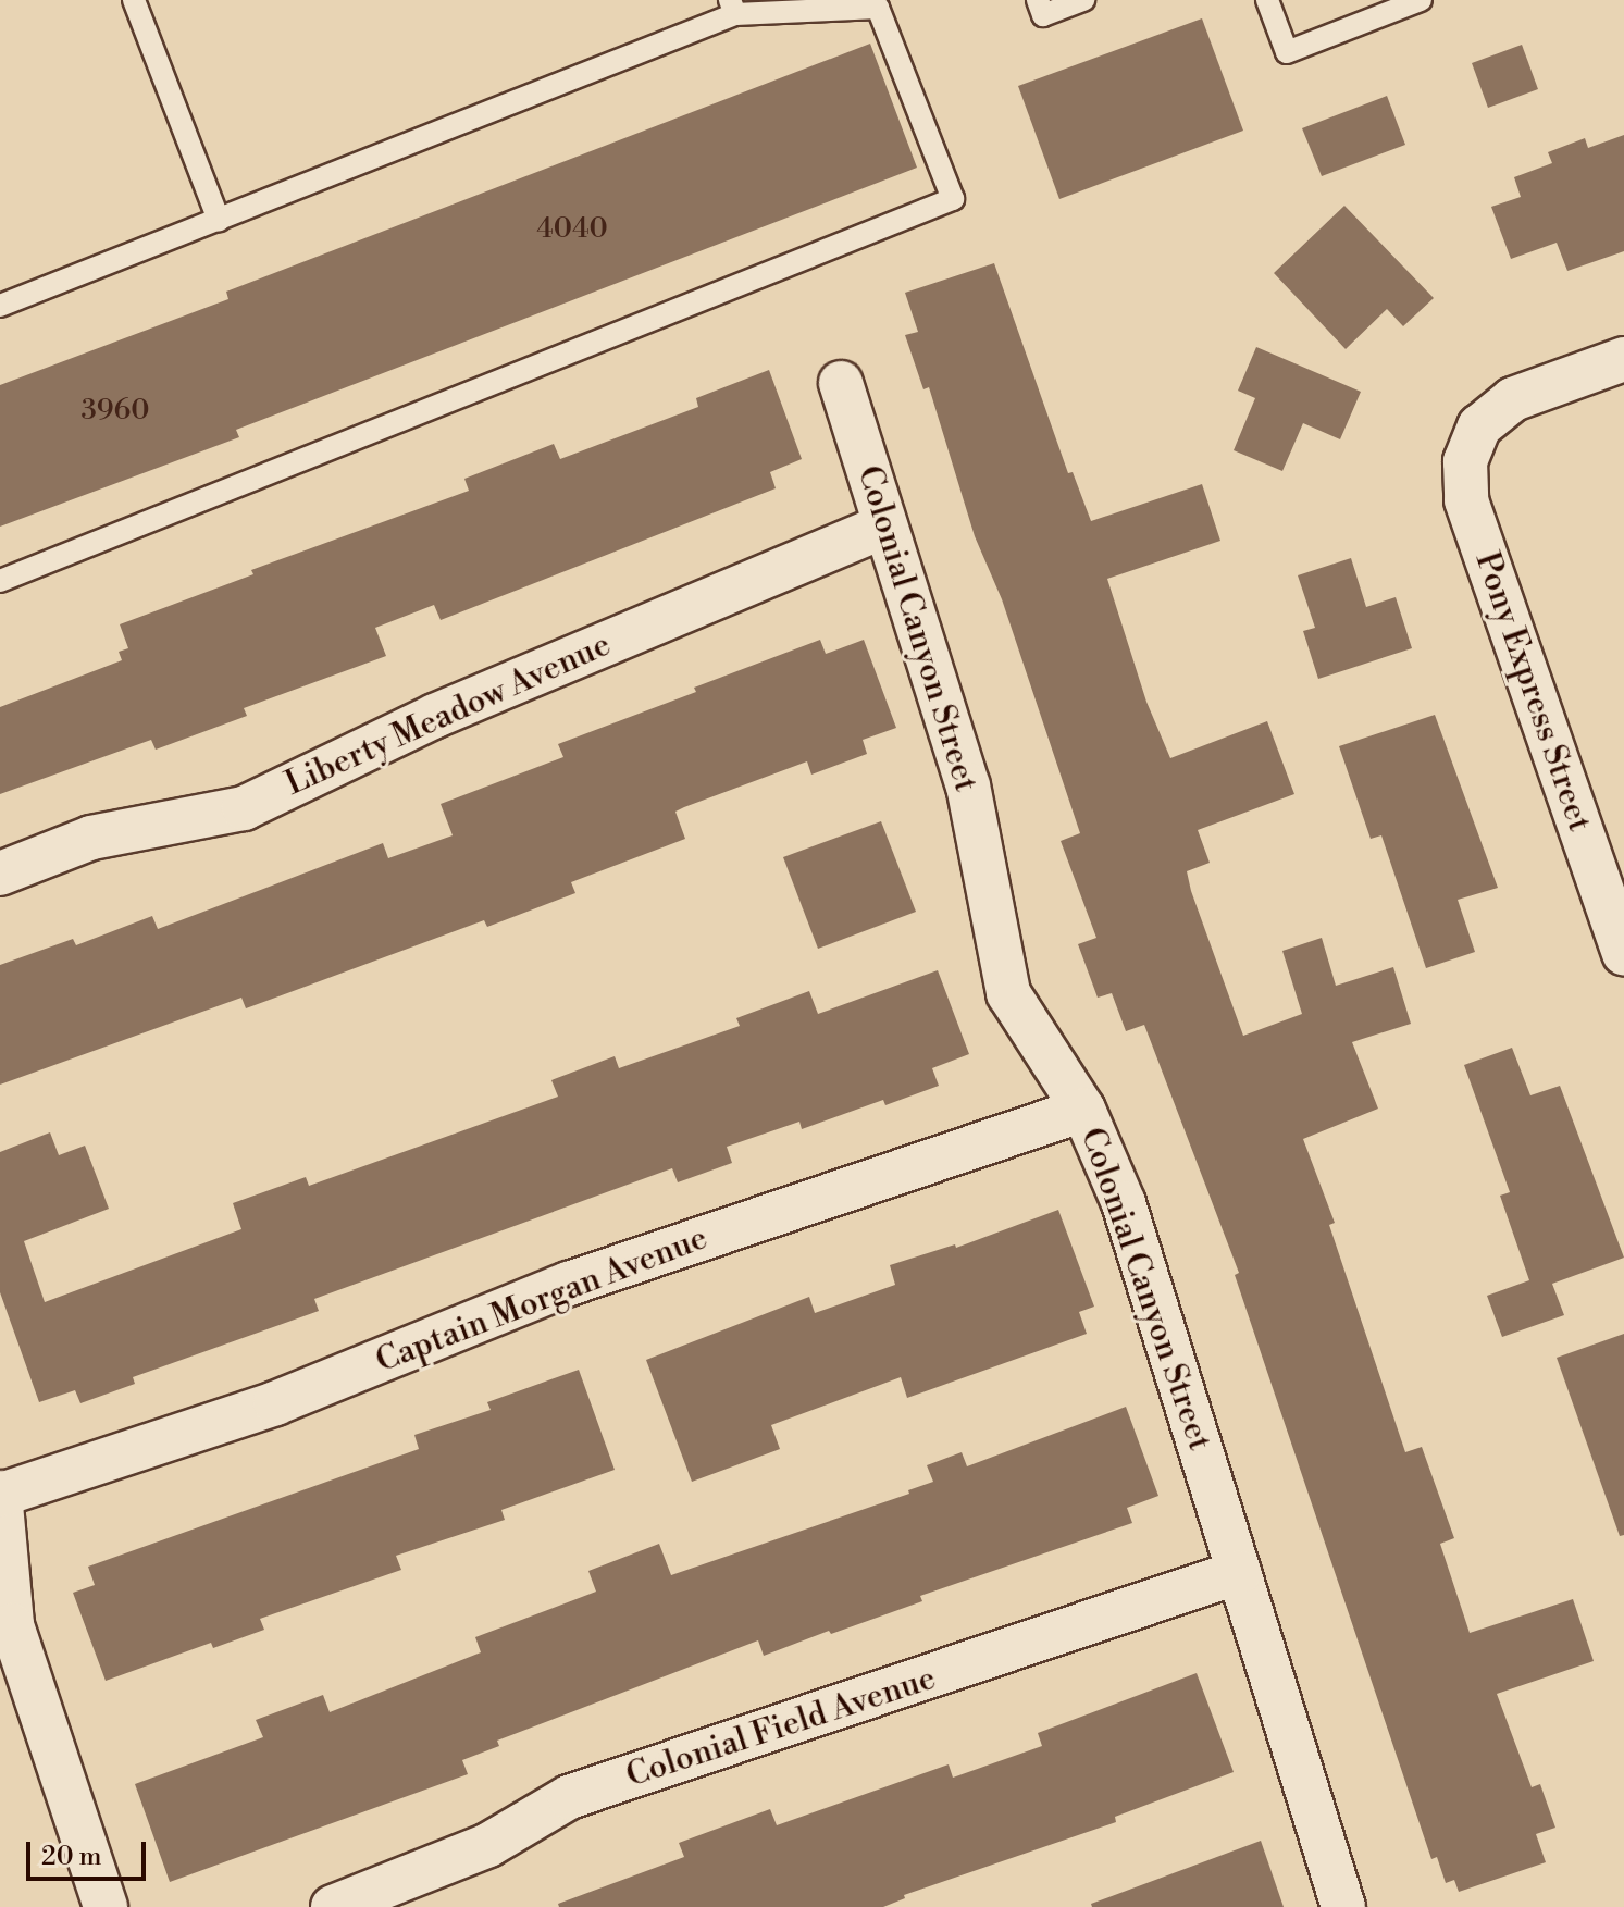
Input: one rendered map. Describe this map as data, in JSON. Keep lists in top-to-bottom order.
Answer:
{
  "streets": {
    "street": [
      "Colonial Canyon Street",
      "Pony Express Street",
      "Liberty Meadow Avenue",
      "Captain Morgan Avenue",
      "Colonial Field Avenue"
    ]
  },
  "crossings": [
    ["Colonial Canyon Street", "Liberty Meadow Avenue"],
    ["Colonial Canyon Street", "Captain Morgan Avenue"],
    ["Colonial Canyon Street", "Colonial Field Avenue"]
  ],
  "house_numbers": ["4040", "3960"],
  "scale_bar": "20 m"
}
